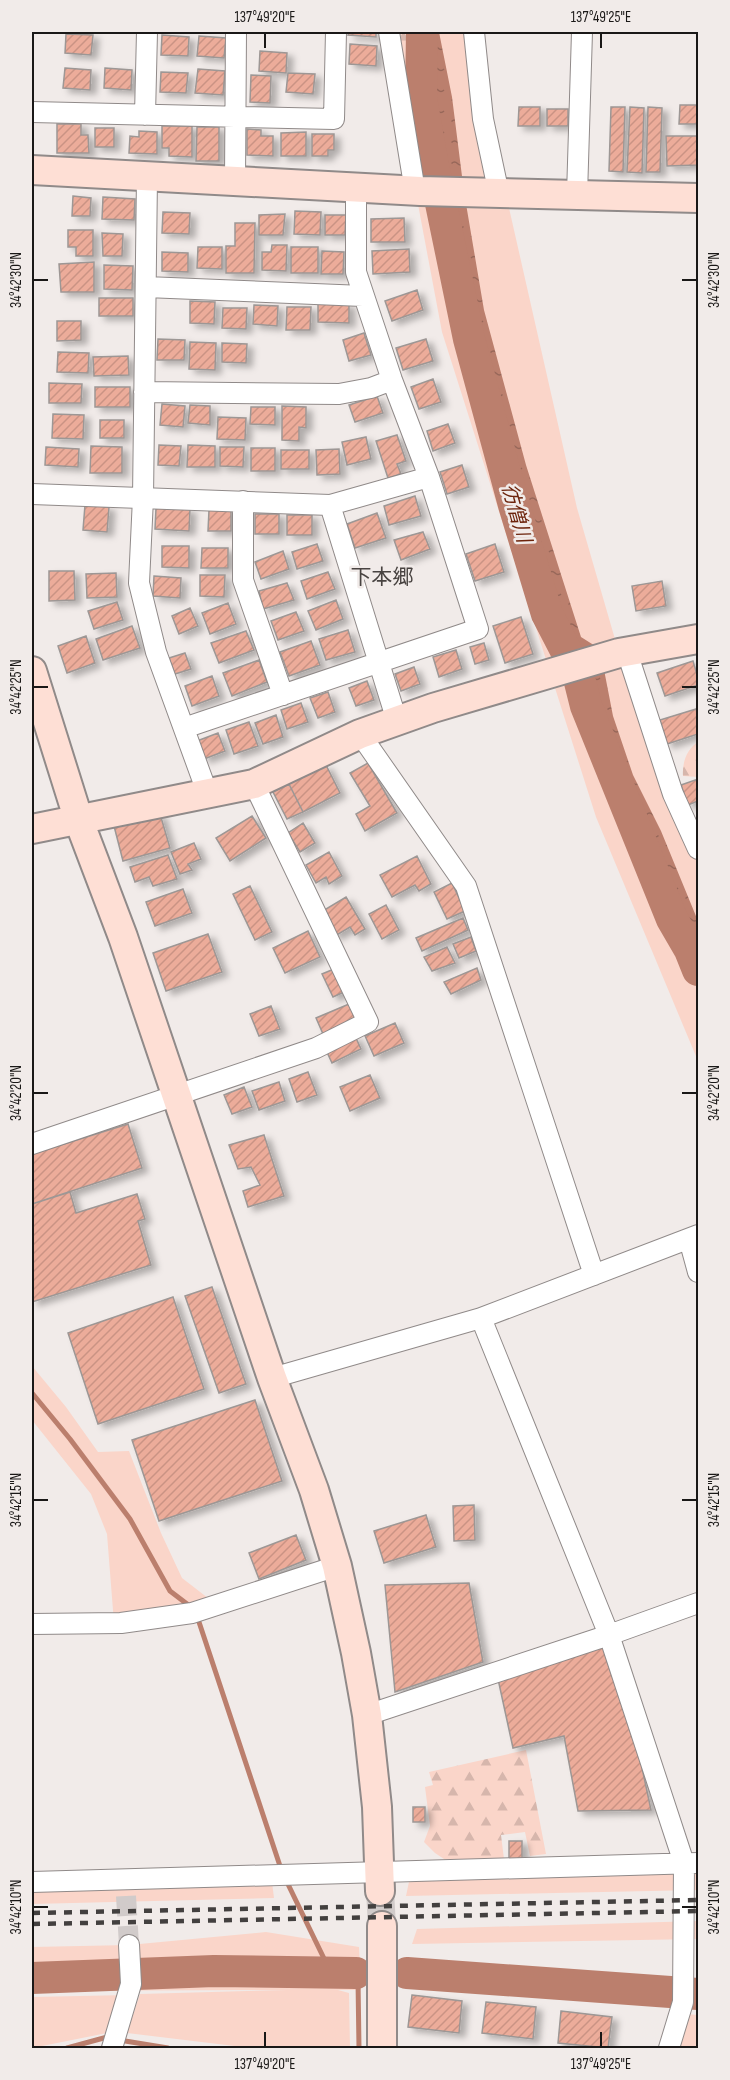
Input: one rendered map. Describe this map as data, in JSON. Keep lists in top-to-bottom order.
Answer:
{
  "districts": ["下本郷"],
  "water": ["彷僧川"],
  "coordinates": [
    "137°49'20\"E",
    "137°49'25\"E",
    "34°42'30\"N",
    "34°42'25\"N",
    "34°42'20\"N",
    "34°42'15\"N",
    "34°42'10\"N"
  ]
}
